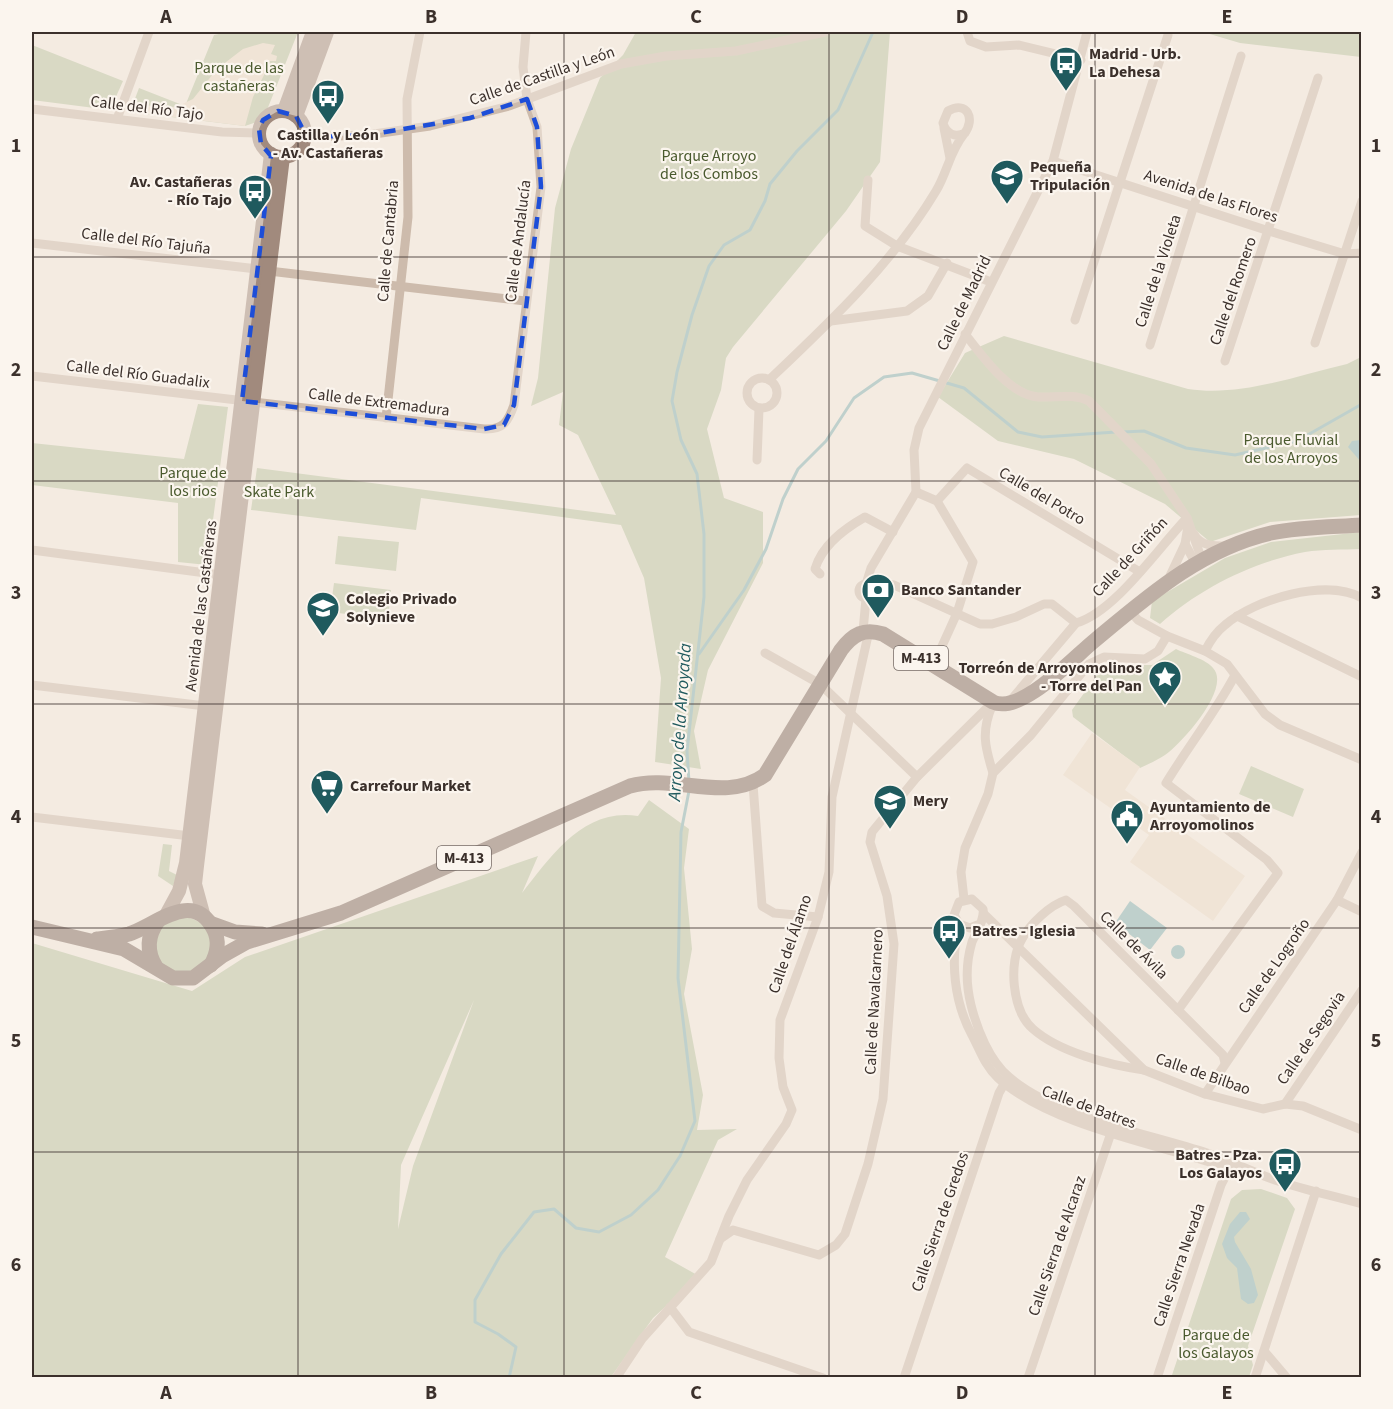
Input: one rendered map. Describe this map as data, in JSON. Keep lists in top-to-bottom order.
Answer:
{
  "streets": {
    "main road": ["M-413"],
    "street": [
      "Calle de Castilla y León",
      "Calle del Río Tajo",
      "Avenida de las Flores",
      "Calle del Río Tajuña",
      "Calle de Cantabria",
      "Calle de Andalucía",
      "Calle de la Violeta",
      "Calle del Romero",
      "Calle de Madrid",
      "Calle del Río Guadalix",
      "Calle de Extremadura",
      "Calle del Potro",
      "Calle de Griñón",
      "Avenida de las Castañeras",
      "Calle del Álamo",
      "Calle de Ávila",
      "Calle de Logroño",
      "Calle de Navalcarnero",
      "Calle de Segovia",
      "Calle de Bilbao",
      "Calle de Batres",
      "Calle Sierra de Gredos",
      "Calle Sierra de Alcaraz",
      "Calle Sierra Nevada"
    ]
  },
  "crossings": [
    ["Calle de Castilla y León", "Calle del Río Tajo"],
    ["Calle de Castilla y León", "Calle de Cantabria"],
    ["Calle de Castilla y León", "Calle de Andalucía"],
    ["Calle de Castilla y León", "Avenida de las Castañeras"],
    ["Calle del Río Tajo", "Avenida de las Castañeras"],
    ["Avenida de las Flores", "Calle de la Violeta"],
    ["Avenida de las Flores", "Calle del Romero"],
    ["Avenida de las Flores", "Calle de Madrid"],
    ["Calle del Río Tajuña", "Calle de Cantabria"],
    ["Calle del Río Tajuña", "Calle de Andalucía"],
    ["Calle del Río Tajuña", "Avenida de las Castañeras"],
    ["Calle de Cantabria", "Calle de Extremadura"],
    ["Calle de Andalucía", "Calle de Extremadura"],
    ["Calle del Río Guadalix", "Calle de Extremadura"],
    ["Calle del Río Guadalix", "Avenida de las Castañeras"],
    ["Calle de Extremadura", "Avenida de las Castañeras"],
    ["Calle del Potro", "Calle de Griñón"],
    ["Calle de Griñón", "M-413"],
    ["Calle de Griñón", "Calle de Navalcarnero"],
    ["Avenida de las Castañeras", "M-413"],
    ["M-413", "Calle del Álamo"],
    ["M-413", "Calle de Navalcarnero"],
    ["Calle de Ávila", "Calle de Logroño"],
    ["Calle de Ávila", "Calle de Bilbao"],
    ["Calle de Logroño", "Calle de Bilbao"],
    ["Calle de Segovia", "Calle de Bilbao"],
    ["Calle de Bilbao", "Calle de Batres"],
    ["Calle de Batres", "Calle Sierra de Gredos"],
    ["Calle de Batres", "Calle Sierra de Alcaraz"],
    ["Calle de Batres", "Calle Sierra Nevada"]
  ],
  "water": ["Arroyo de la Arroyada"],
  "parks": [
    "Parque de las castañeras",
    "Parque Arroyo de los Combos",
    "Parque Fluvial de los Arroyos",
    "Parque de los rios",
    "Skate Park",
    "Parque de los Galayos"
  ],
  "places": {
    "bus stop": [
      "Madrid - Urb. La Dehesa",
      "Castilla y León - Av. Castañeras",
      "Av. Castañeras - Río Tajo",
      "Batres - Iglesia",
      "Batres - Pza. Los Galayos"
    ],
    "school or university": ["Pequeña Tripulación", "Colegio Privado Solynieve", "Mery"],
    "bank": ["Banco Santander"],
    "place": ["Torreón de Arroyomolinos - Torre del Pan"],
    "supermarket": ["Carrefour Market"],
    "public building": ["Ayuntamiento de Arroyomolinos"]
  },
  "grid": {
    "columns": [
      "A",
      "B",
      "C",
      "D",
      "E"
    ],
    "rows": [
      "1",
      "2",
      "3",
      "4",
      "5",
      "6"
    ]
  }
}
